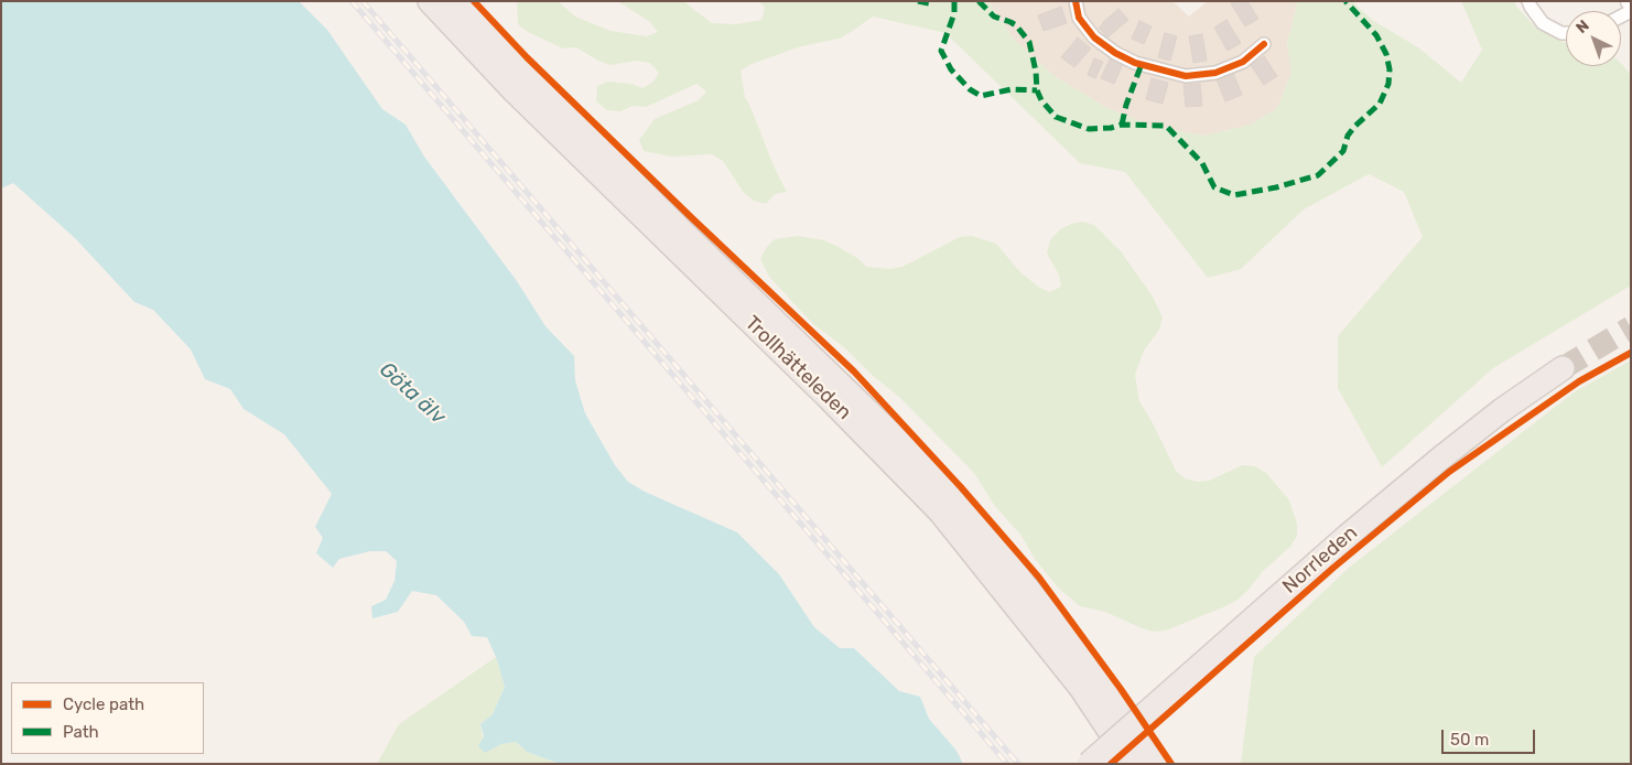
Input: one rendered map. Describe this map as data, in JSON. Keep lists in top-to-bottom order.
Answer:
{
  "streets": {
    "highway": ["Trollhätteleden", "Norrleden"]
  },
  "water": ["Göta älv"],
  "legend": ["Cycle path", "Path"],
  "scale_bar": "50 m",
  "north": "top left"
}
